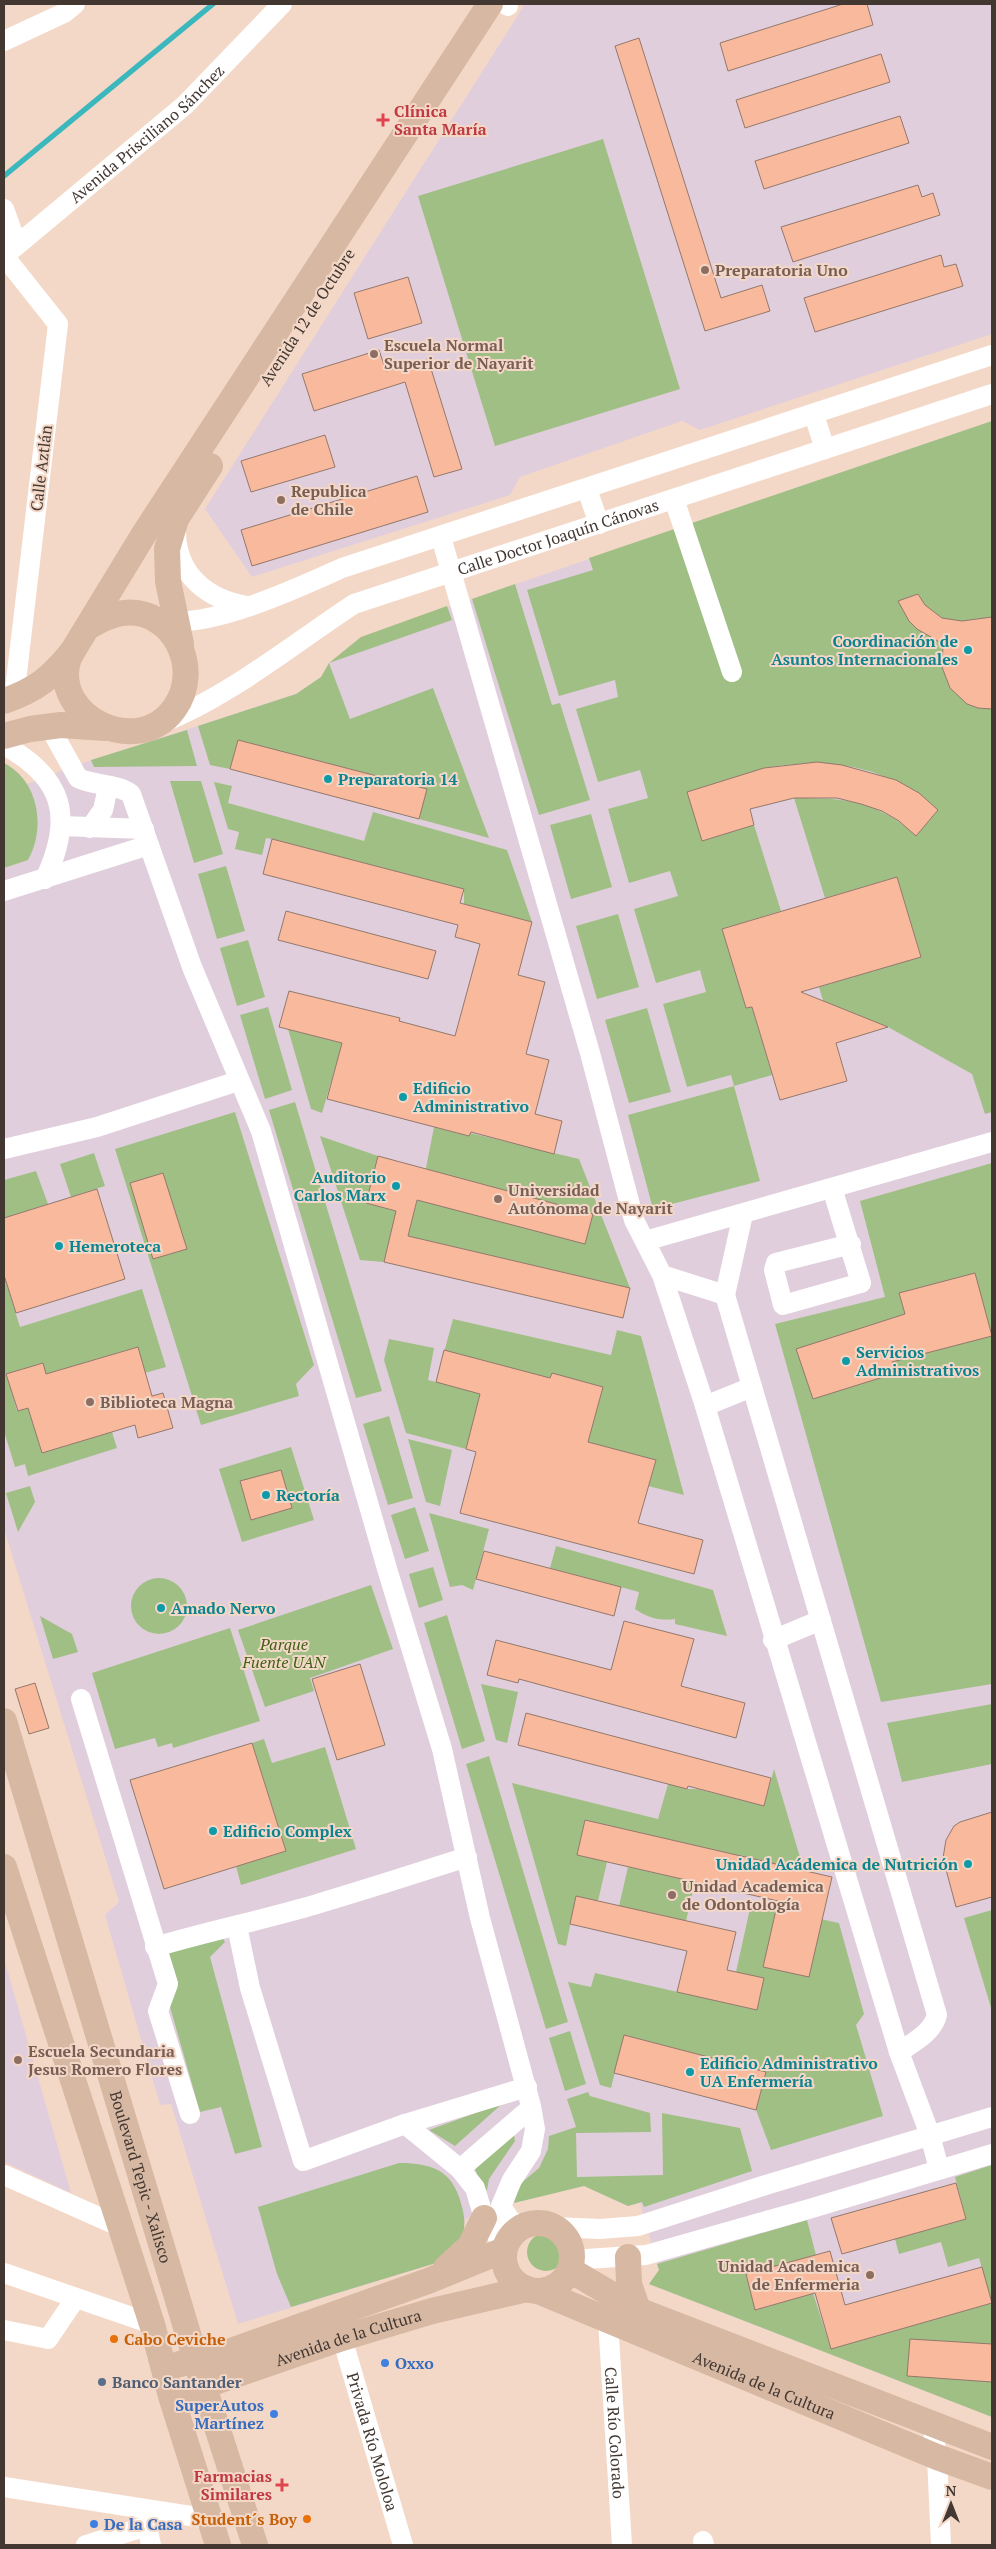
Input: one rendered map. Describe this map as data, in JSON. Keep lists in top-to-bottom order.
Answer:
{
  "streets": {
    "main road": ["Avenida 12 de Octubre", "Boulevard Tepic - Xalisco", "Avenida de la Cultura"],
    "street": [
      "Avenida Prisciliano Sánchez",
      "Calle Aztlán",
      "Calle Doctor Joaquín Cánovas",
      "Calle Río Colorado",
      "Privada Río Mololoa"
    ]
  },
  "crossings": [
    ["Avenida Prisciliano Sánchez", "Calle Aztlán"],
    ["Avenida 12 de Octubre", "Calle Aztlán"],
    ["Avenida 12 de Octubre", "Calle Doctor Joaquín Cánovas"],
    ["Boulevard Tepic - Xalisco", "Avenida de la Cultura"],
    ["Avenida de la Cultura", "Calle Río Colorado"],
    ["Avenida de la Cultura", "Privada Río Mololoa"]
  ],
  "parks": ["Parque Fuente UAN"],
  "places": {
    "health": ["Clínica Santa María", "Farmacias Similares"],
    "other": [
      "Preparatoria Uno",
      "Escuela Normal Superior de Nayarit",
      "Republica de Chile",
      "Coordinación de Asuntos Internacionales",
      "Preparatoria 14",
      "Edificio Administrativo",
      "Auditorio Carlos Marx",
      "Universidad Autónoma de Nayarit",
      "Hemeroteca",
      "Servicios Administrativos",
      "Biblioteca Magna",
      "Rectoría",
      "Amado Nervo",
      "Edificio Complex",
      "Unidad Acádemica de Nutrición",
      "Unidad Academica de Odontología",
      "Escuela Secundaria Jesus Romero Flores",
      "Edificio Administrativo UA Enfermería",
      "Unidad Academica de Enfermeria",
      "Cabo Ceviche",
      "Oxxo",
      "Banco Santander",
      "SuperAutos Martínez",
      "Student´s Boy",
      "De la Casa"
    ]
  },
  "north": "top"
}
